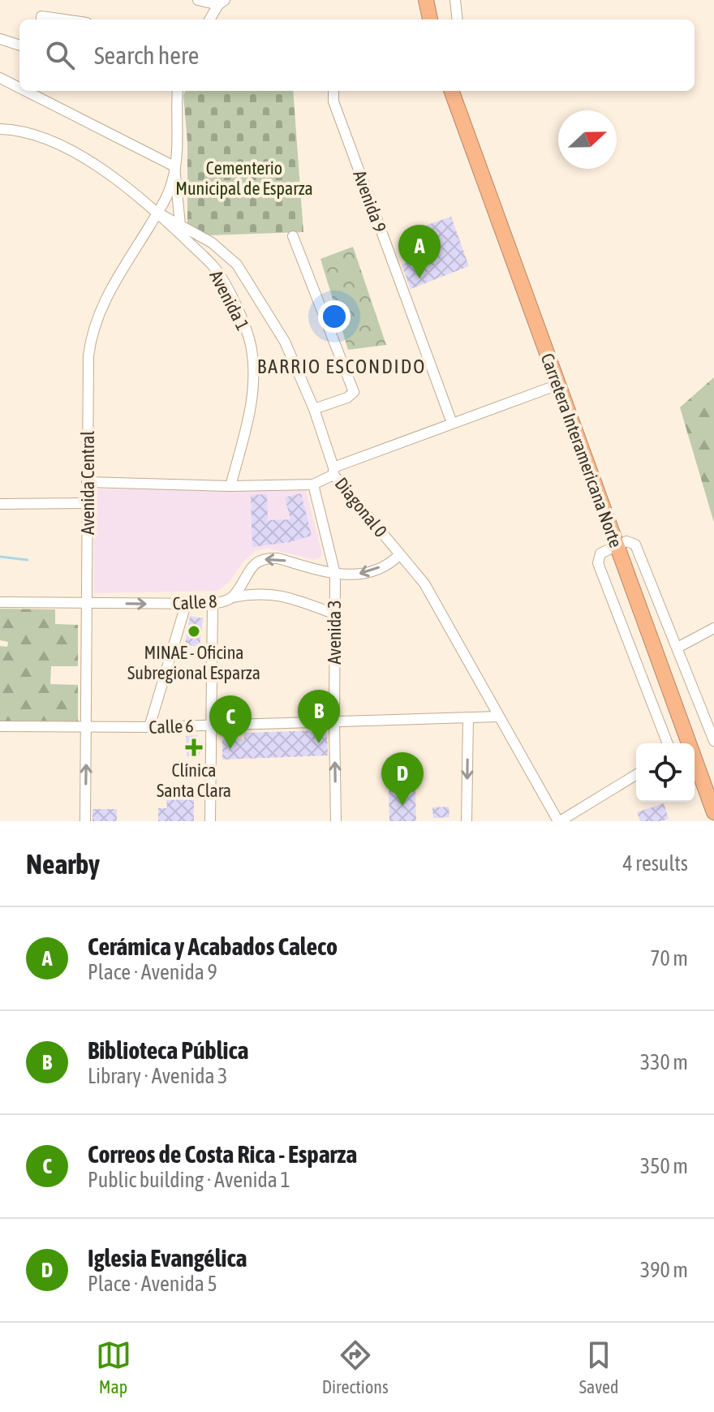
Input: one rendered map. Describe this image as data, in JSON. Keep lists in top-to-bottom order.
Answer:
{
  "streets": {
    "highway": ["Carretera Interamericana Norte"],
    "street": [
      "Avenida 9",
      "Avenida 1",
      "Avenida Central",
      "Diagonal 0",
      "Calle 8",
      "Avenida 3",
      "Calle 6"
    ]
  },
  "crossings": [
    ["Avenida 1", "Avenida Central"],
    ["Avenida 1", "Diagonal 0"],
    ["Avenida Central", "Diagonal 0"],
    ["Avenida Central", "Calle 8"],
    ["Avenida Central", "Calle 6"],
    ["Diagonal 0", "Calle 8"],
    ["Diagonal 0", "Calle 6"],
    ["Calle 8", "Avenida 3"],
    ["Avenida 3", "Calle 6"]
  ],
  "districts": ["BARRIO ESCONDIDO"],
  "parks": ["Cementerio Municipal de Esparza"],
  "places": {
    "other": ["MINAE - Oficina Subregional Esparza"],
    "health": ["Clínica Santa Clara"]
  },
  "north": "right",
  "page": {
    "search": "Search here",
    "pins": [
      "A",
      "B",
      "C",
      "D"
    ],
    "heading": ["Nearby", "4 results"],
    "list": [
      {
        "mark": "A",
        "name": "Cerámica y Acabados Caleco",
        "note": "Place · Avenida 9",
        "value": "70 m"
      },
      {
        "mark": "B",
        "name": "Biblioteca Pública",
        "note": "Library · Avenida 3",
        "value": "330 m"
      },
      {
        "mark": "C",
        "name": "Correos de Costa Rica - Esparza",
        "note": "Public building · Avenida 1",
        "value": "350 m"
      },
      {
        "mark": "D",
        "name": "Iglesia Evangélica",
        "note": "Place · Avenida 5",
        "value": "390 m"
      }
    ],
    "nav": ["Map", "Directions", "Saved"]
  }
}
